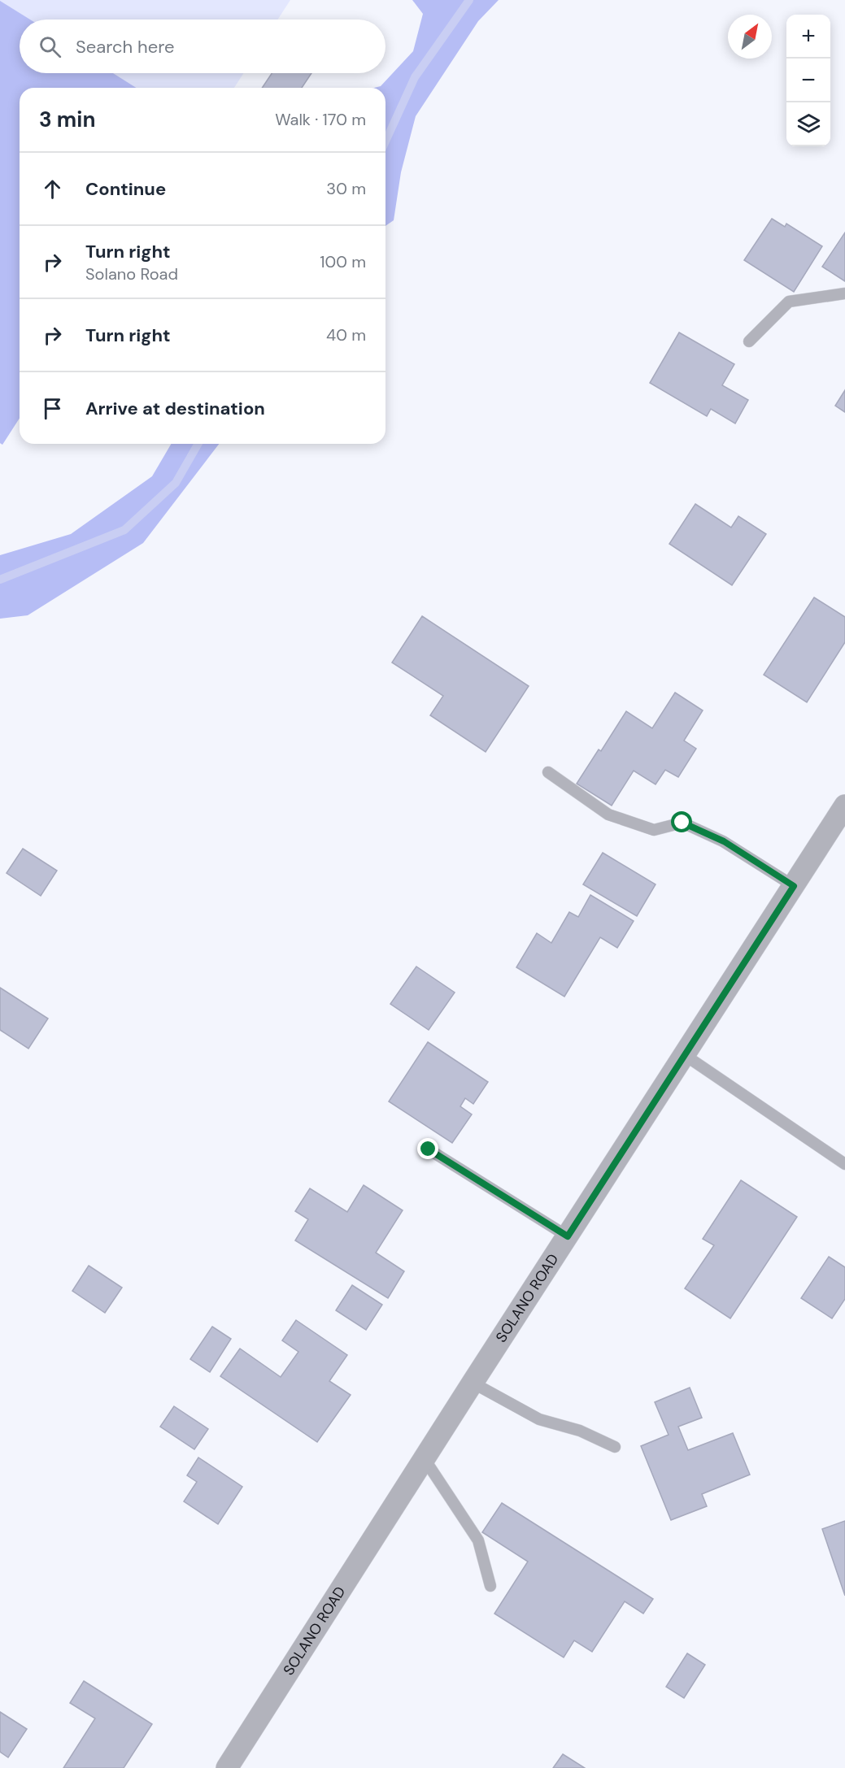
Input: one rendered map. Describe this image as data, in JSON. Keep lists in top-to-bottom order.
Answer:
{
  "streets": {
    "street": ["SOLANO ROAD"]
  },
  "north": "top right",
  "page": {
    "map_buttons": ["+", "−"],
    "search": "Search here",
    "heading": ["3 min", "Walk · 170 m"],
    "list": [
      ["Continue", "30 m"],
      ["Turn right", "Solano Road", "100 m"],
      ["Turn right", "40 m"],
      "Arrive at destination"
    ]
  }
}
